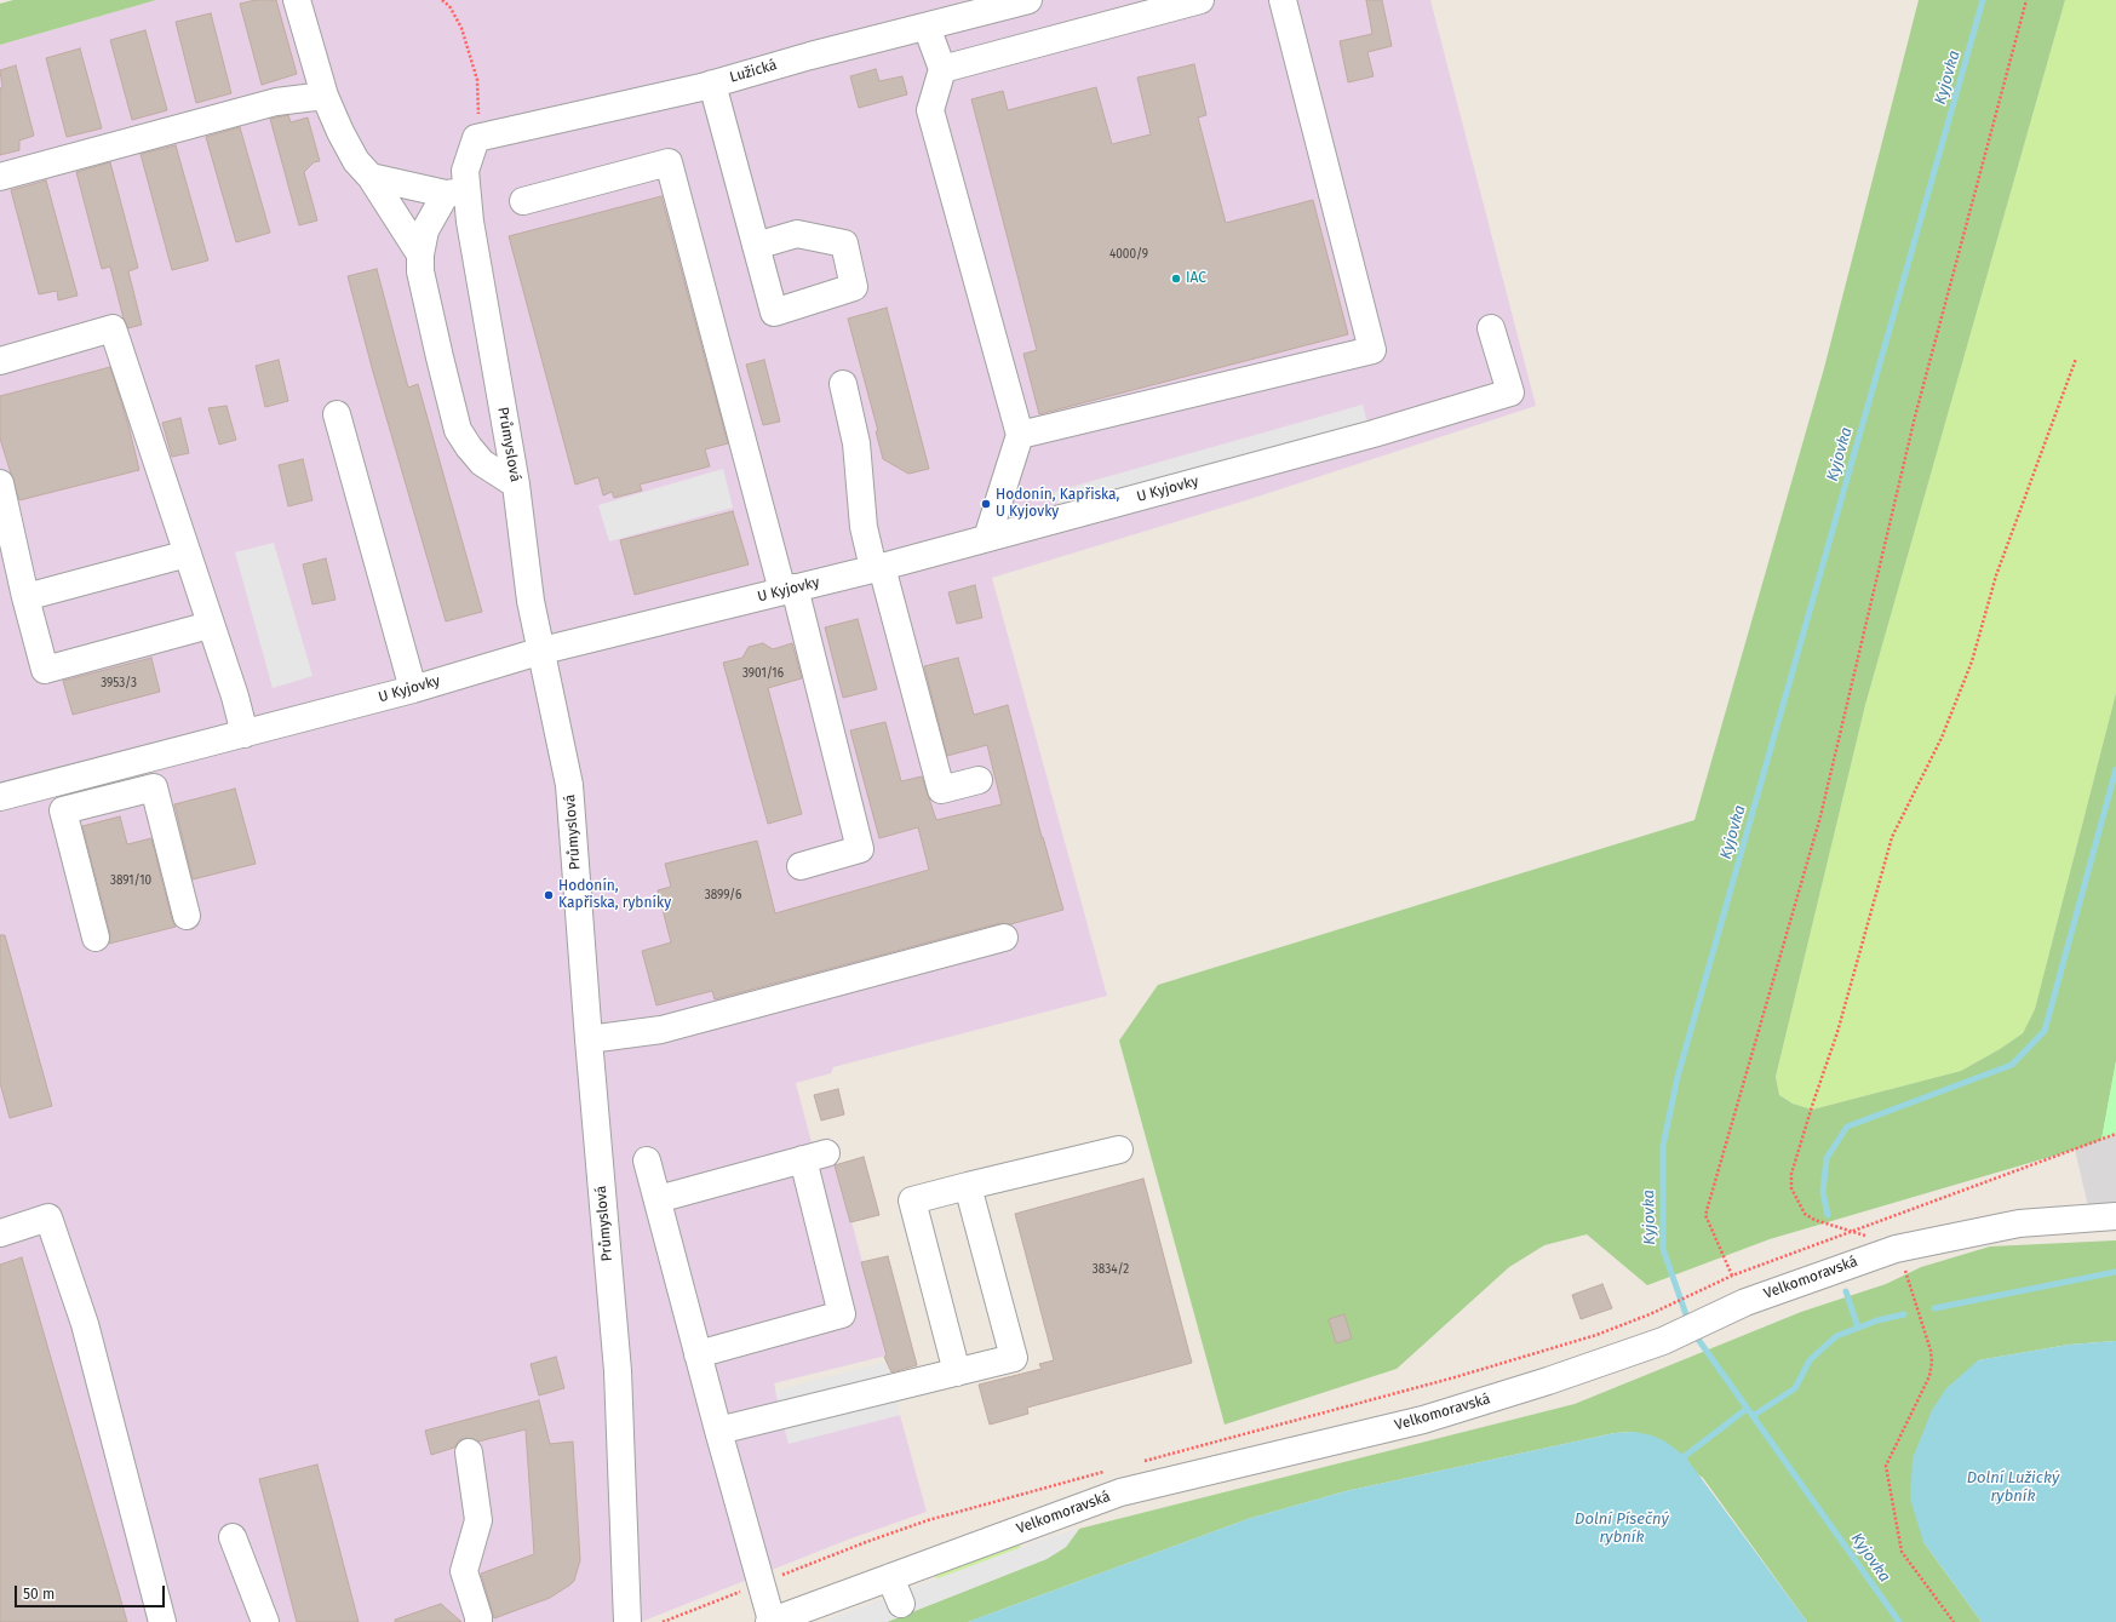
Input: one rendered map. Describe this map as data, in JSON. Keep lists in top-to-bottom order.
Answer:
{
  "streets": {
    "street": [
      "Lužická",
      "Průmyslová",
      "U Kyjovky",
      "Velkomoravská"
    ]
  },
  "crossings": [
    ["Lužická", "Průmyslová"],
    ["Průmyslová", "U Kyjovky"]
  ],
  "water": ["Kyjovka", "Dolní Lužický rybník", "Dolní Písečný rybník"],
  "places": ["IAC", "Hodonín, Kapřiska, U Kyjovky", "Hodonín, Kapřiska, rybníky"],
  "house_numbers": [
    "4000/9",
    "3901/16",
    "3953/3",
    "3891/10",
    "3899/6",
    "3834/2"
  ],
  "scale_bar": "50 m"
}
